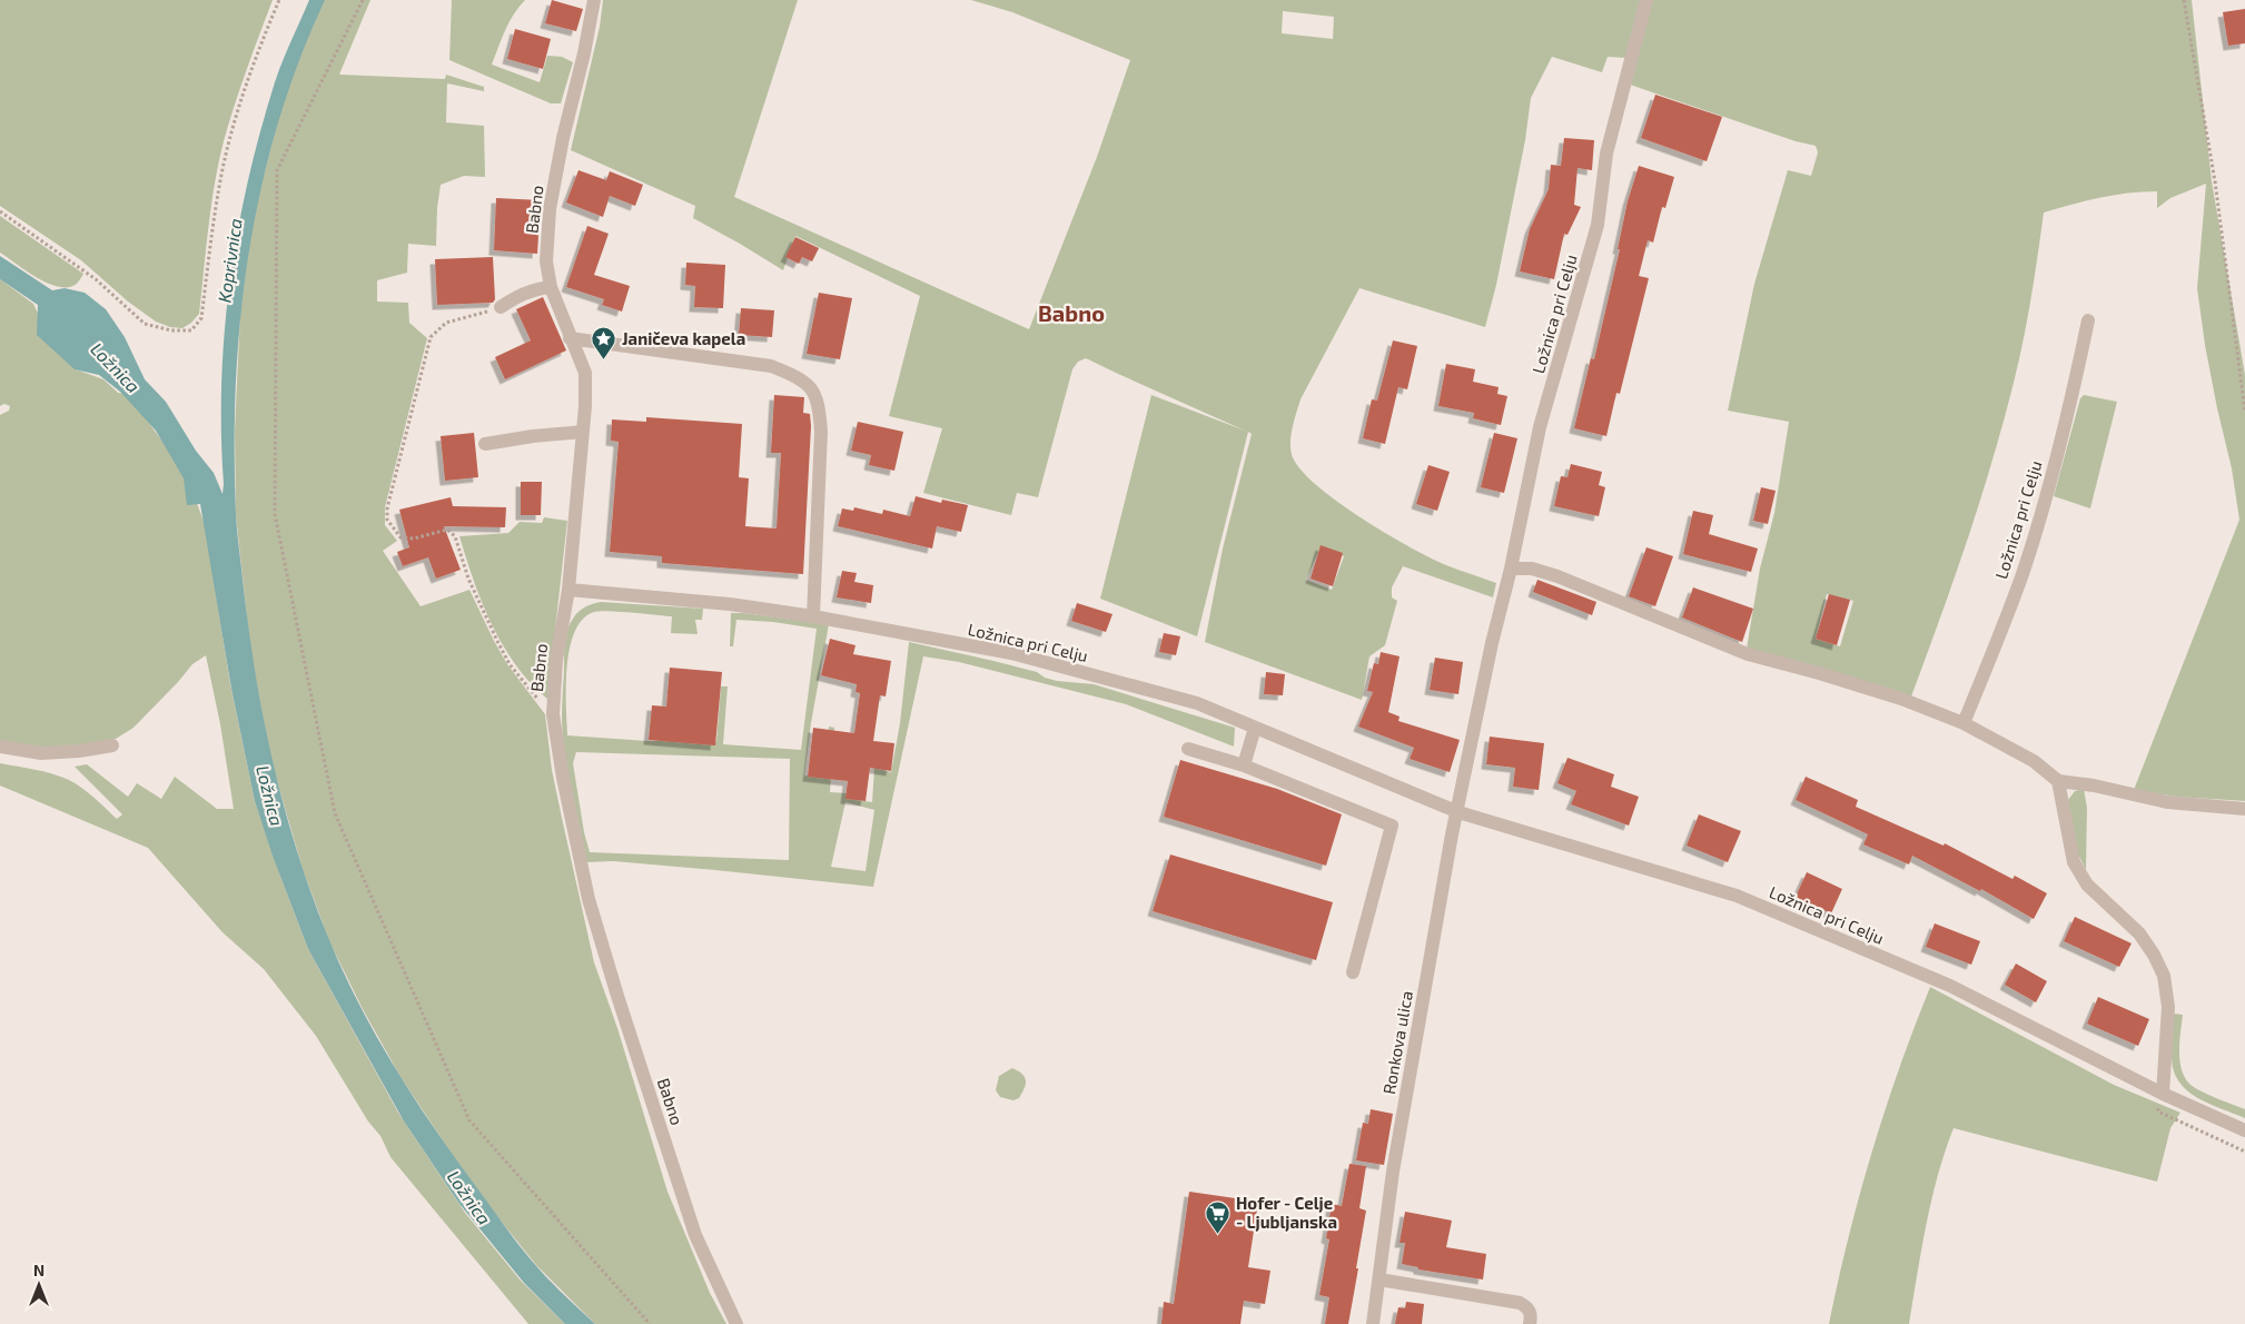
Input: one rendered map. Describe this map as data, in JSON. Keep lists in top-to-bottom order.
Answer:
{
  "streets": {
    "street": ["Babno", "Ložnica pri Celju", "Ronkova ulica"]
  },
  "crossings": [
    ["Babno", "Ložnica pri Celju"],
    ["Ložnica pri Celju", "Ronkova ulica"]
  ],
  "districts": ["Babno"],
  "water": ["Koprivnica", "Ložnica"],
  "places": {
    "place": ["Janičeva kapela"],
    "supermarket": ["Hofer - Celje - Ljubljanska"]
  },
  "north": "top"
}
